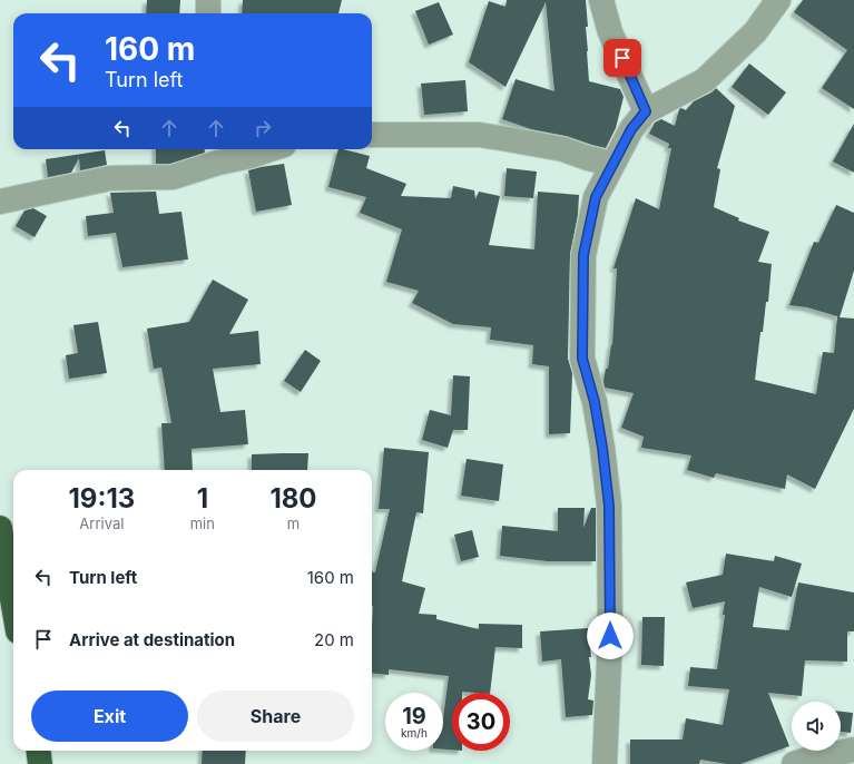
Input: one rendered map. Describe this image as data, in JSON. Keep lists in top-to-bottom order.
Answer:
{
  "page": {
    "turn": ["160 m", "Turn left"],
    "eta": [
      "19:13",
      "Arrival",
      "1",
      "min",
      "180",
      "m"
    ],
    "list": [
      {
        "name": "Turn left",
        "value": "160 m"
      },
      {
        "name": "Arrive at destination",
        "value": "20 m"
      }
    ],
    "buttons": ["Exit", "Share"],
    "speed": "19 km/h",
    "limit": "30"
  }
}
